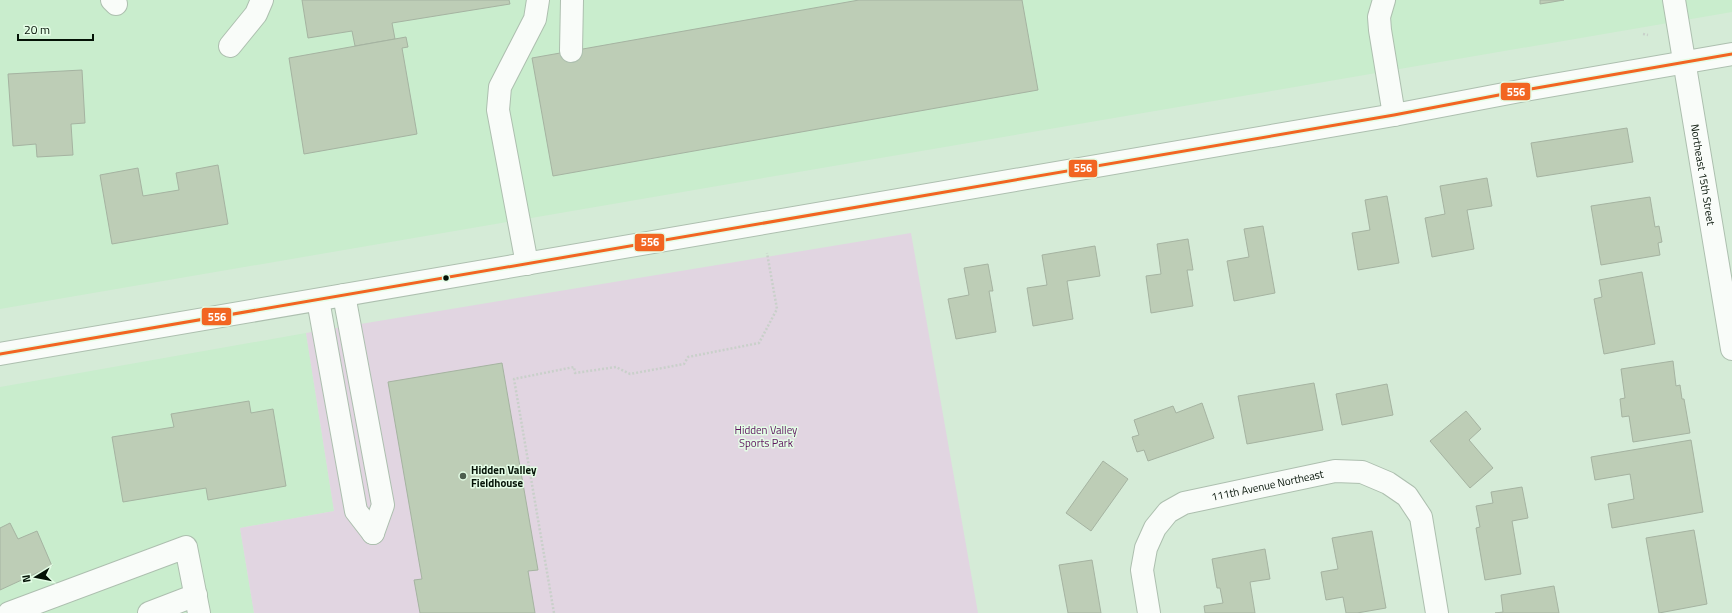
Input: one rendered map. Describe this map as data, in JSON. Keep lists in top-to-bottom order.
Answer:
{
  "streets": {
    "main road": ["Northeast 15th Street", "111th Avenue Northeast"]
  },
  "parks": ["Hidden Valley Sports Park"],
  "places": ["Hidden Valley Fieldhouse"],
  "lines": ["transit line 556"],
  "scale_bar": "20 m",
  "north": "left"
}
